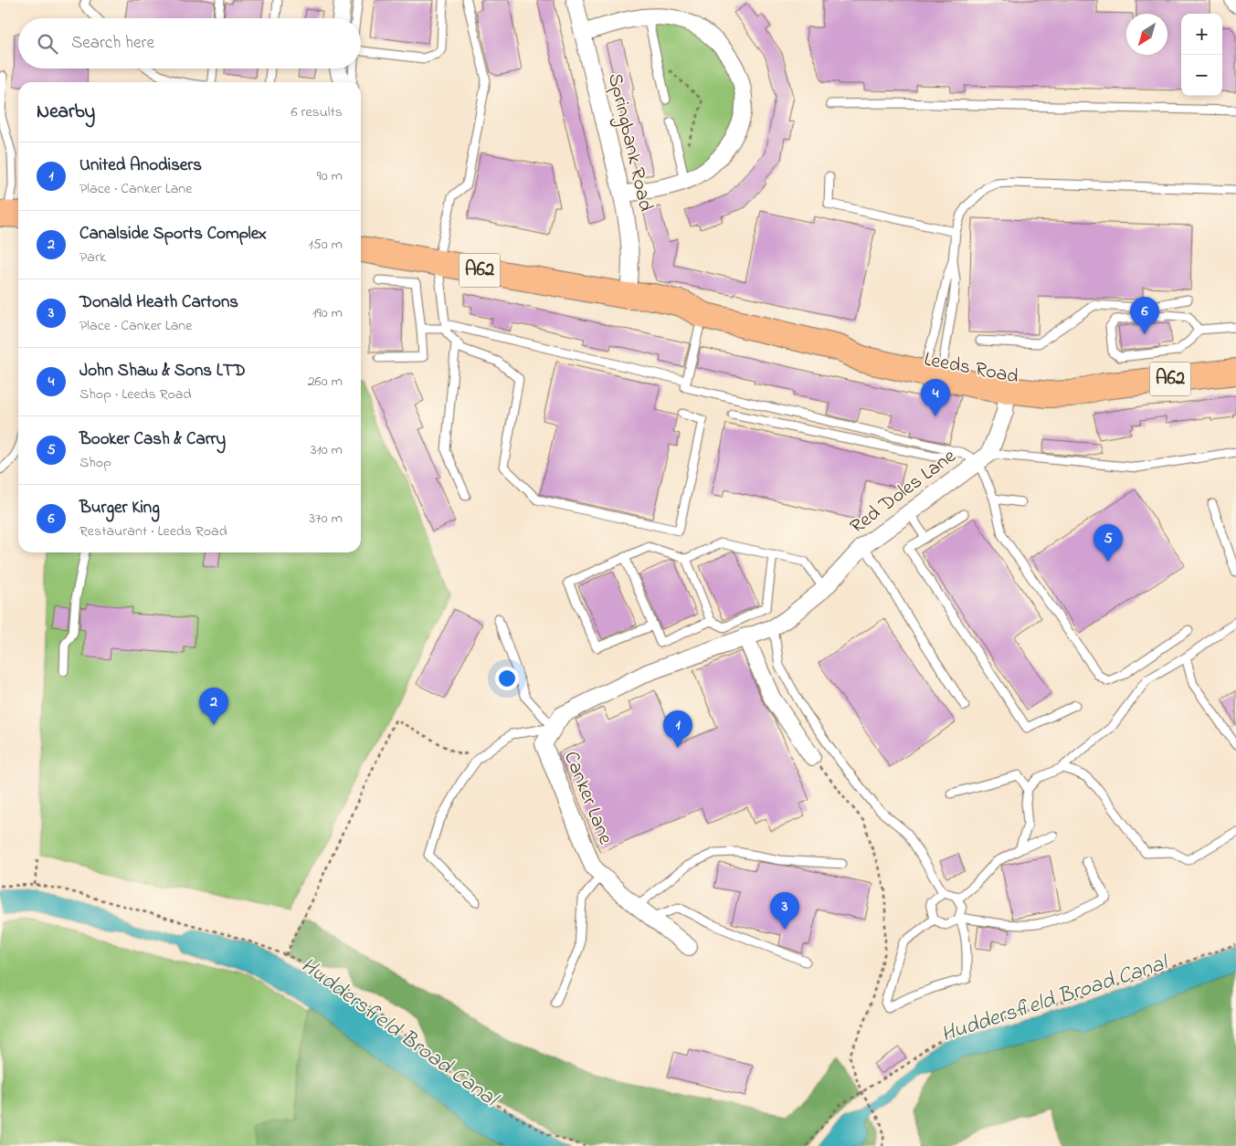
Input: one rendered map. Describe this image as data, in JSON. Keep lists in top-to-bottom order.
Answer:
{
  "streets": {
    "main road": ["A62", "Leeds Road"],
    "street": ["Springbank Road", "Red Doles Lane", "Canker Lane"]
  },
  "crossings": [
    ["Springbank Road", "Leeds Road"],
    ["Leeds Road", "Red Doles Lane"],
    ["Red Doles Lane", "Canker Lane"]
  ],
  "water": ["Huddersfield Broad Canal"],
  "north": "bottom left",
  "page": {
    "map_buttons": ["+", "−"],
    "search": "Search here",
    "heading": ["Nearby", "6 results"],
    "list": [
      {
        "mark": "1",
        "name": "United Anodisers",
        "note": "Place · Canker Lane",
        "value": "90 m"
      },
      {
        "mark": "2",
        "name": "Canalside Sports Complex",
        "note": "Park",
        "value": "150 m"
      },
      {
        "mark": "3",
        "name": "Donald Heath Cartons",
        "note": "Place · Canker Lane",
        "value": "190 m"
      },
      {
        "mark": "4",
        "name": "John Shaw & Sons LTD",
        "note": "Shop · Leeds Road",
        "value": "260 m"
      },
      {
        "mark": "5",
        "name": "Booker Cash & Carry",
        "note": "Shop",
        "value": "310 m"
      },
      {
        "mark": "6",
        "name": "Burger King",
        "note": "Restaurant · Leeds Road",
        "value": "370 m"
      }
    ],
    "pins": [
      "6",
      "4",
      "5",
      "2",
      "1",
      "3"
    ]
  }
}
